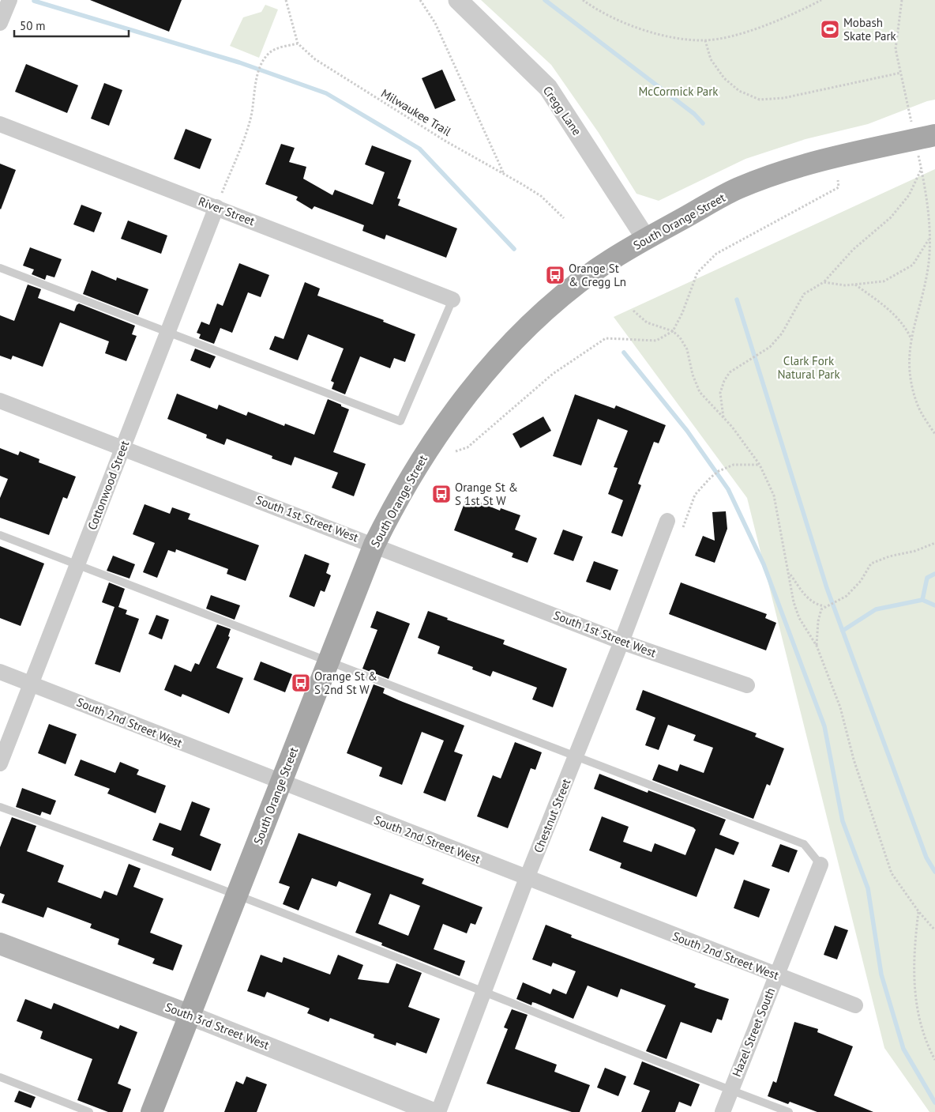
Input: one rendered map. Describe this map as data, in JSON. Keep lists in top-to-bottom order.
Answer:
{
  "streets": {
    "main road": ["South Orange Street", "South 3rd Street West"],
    "street": [
      "Cregg Lane",
      "River Street",
      "Cottonwood Street",
      "South 1st Street West",
      "South 2nd Street West",
      "Chestnut Street",
      "Hazel Street South"
    ],
    "path": ["Milwaukee Trail"]
  },
  "crossings": [
    ["Cregg Lane", "South Orange Street"],
    ["River Street", "Cottonwood Street"],
    ["South Orange Street", "South 1st Street West"],
    ["South Orange Street", "South 2nd Street West"],
    ["South Orange Street", "South 3rd Street West"],
    ["Cottonwood Street", "South 1st Street West"],
    ["Cottonwood Street", "South 2nd Street West"],
    ["South 1st Street West", "Chestnut Street"],
    ["South 2nd Street West", "Chestnut Street"],
    ["South 2nd Street West", "Hazel Street South"]
  ],
  "parks": ["McCormick Park", "Clark Fork Natural Park"],
  "places": {
    "sports": ["Mobash Skate Park"],
    "bus stop": ["Orange St & Cregg Ln", "Orange St & S 1st St W", "Orange St & S 2nd St W"]
  },
  "scale_bar": "50 m"
}
